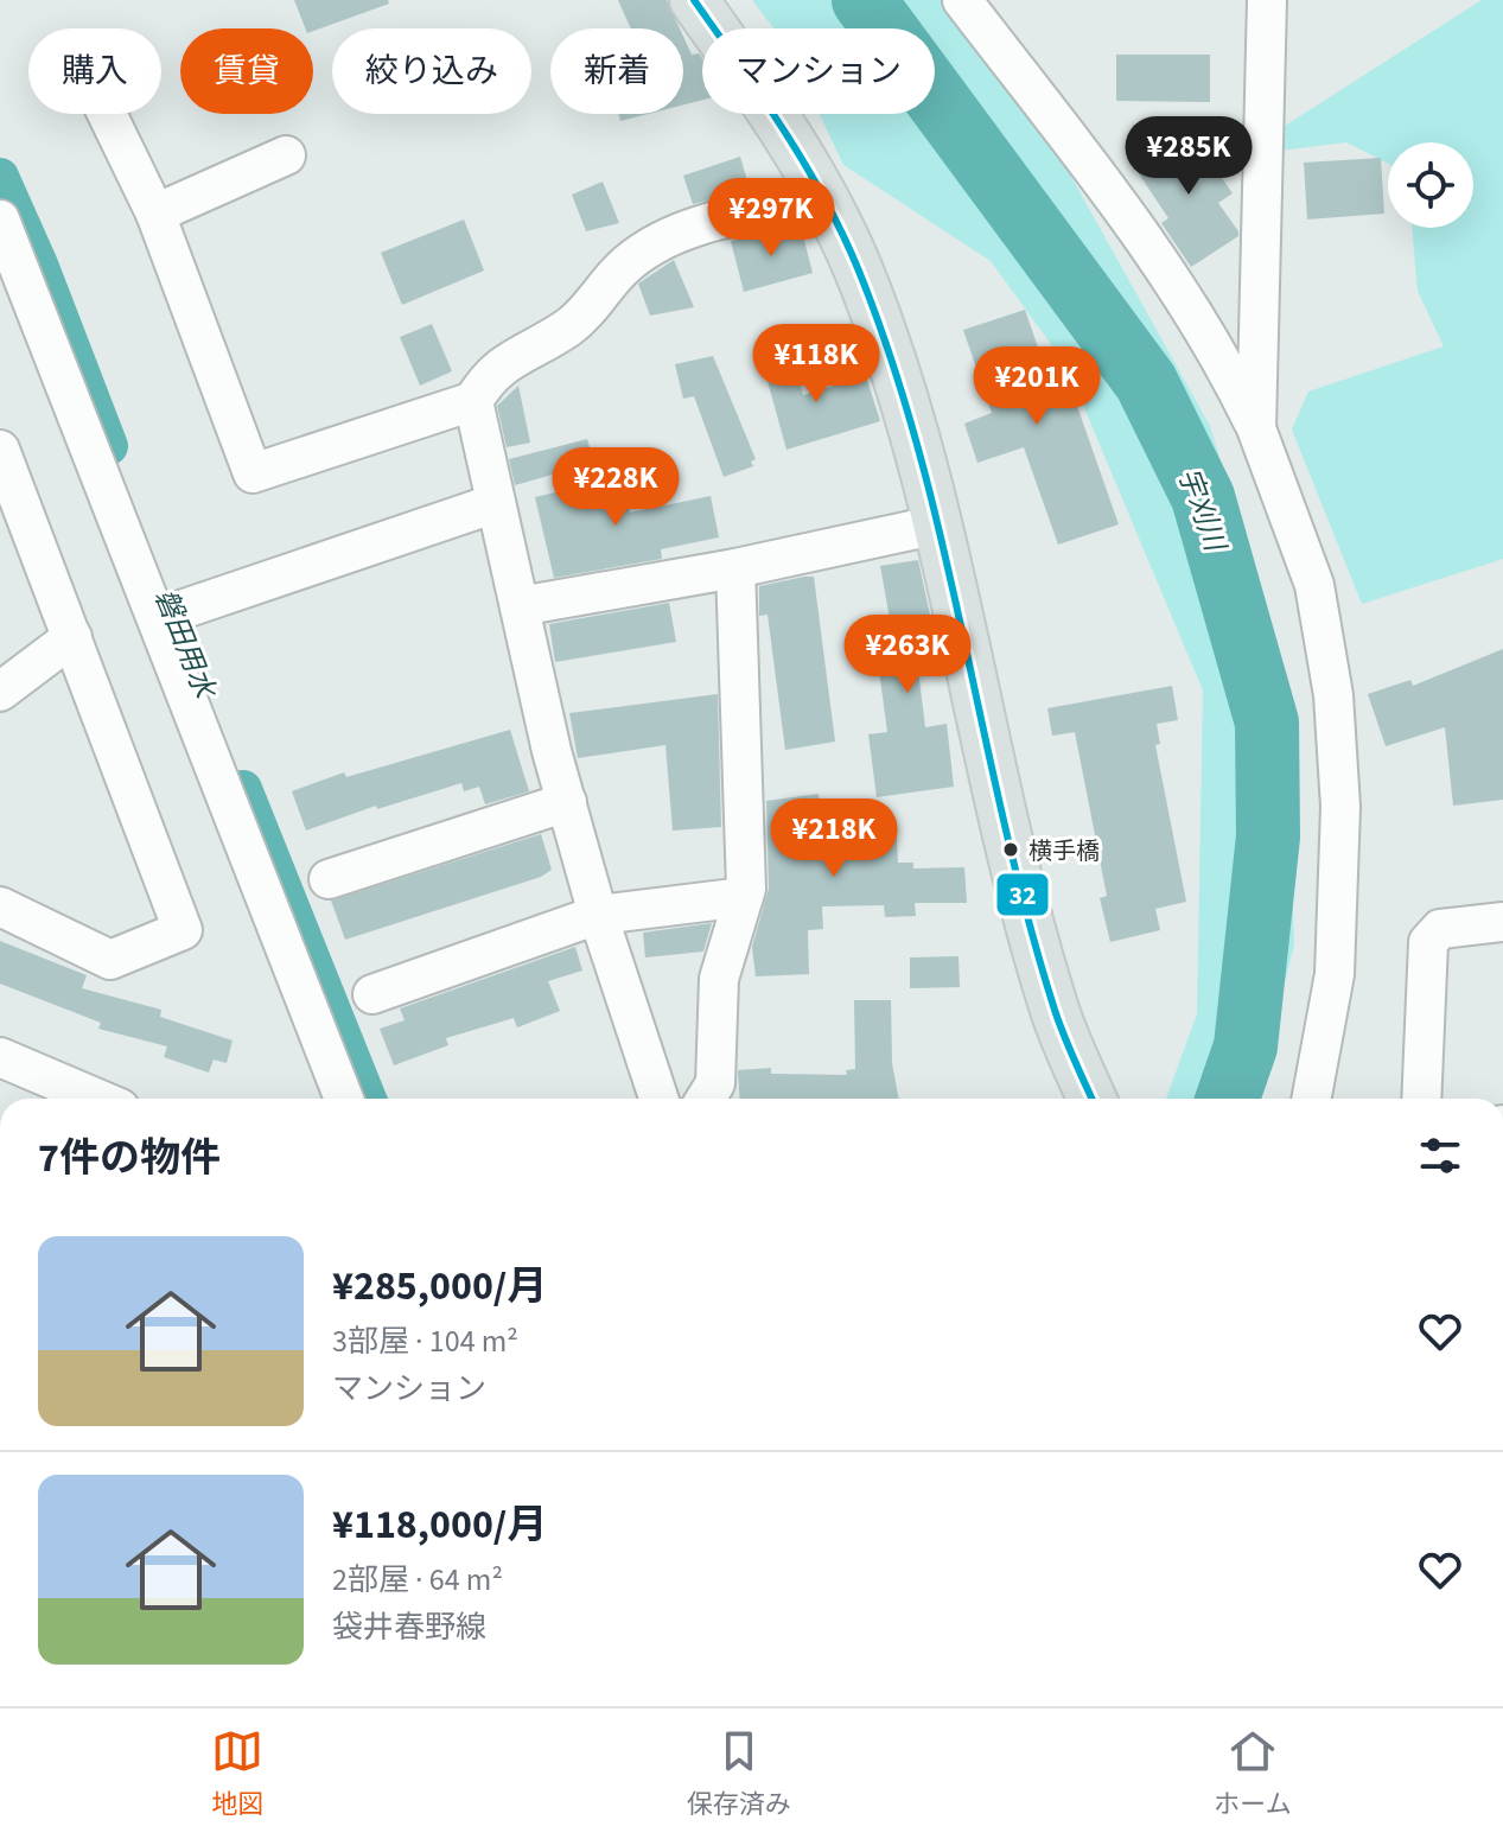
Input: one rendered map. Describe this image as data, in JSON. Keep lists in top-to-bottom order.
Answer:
{
  "water": ["宇刈川", "磐田用水"],
  "places": ["横手橋"],
  "lines": ["transit line 32"],
  "page": {
    "chip": [
      "購入",
      "賃貸",
      "絞り込み",
      "新着",
      "マンション"
    ],
    "price": [
      "¥285K",
      "¥297K",
      "¥118K",
      "¥201K",
      "¥228K",
      "¥263K",
      "¥218K"
    ],
    "heading": "7件の物件",
    "list": [
      {
        "name": "¥285,000/月",
        "note": "3部屋 · 104 m² · マンション"
      },
      {
        "name": "¥118,000/月",
        "note": "2部屋 · 64 m² · 袋井春野線"
      }
    ],
    "tabs": ["地図", "保存済み", "ホーム"]
  }
}
